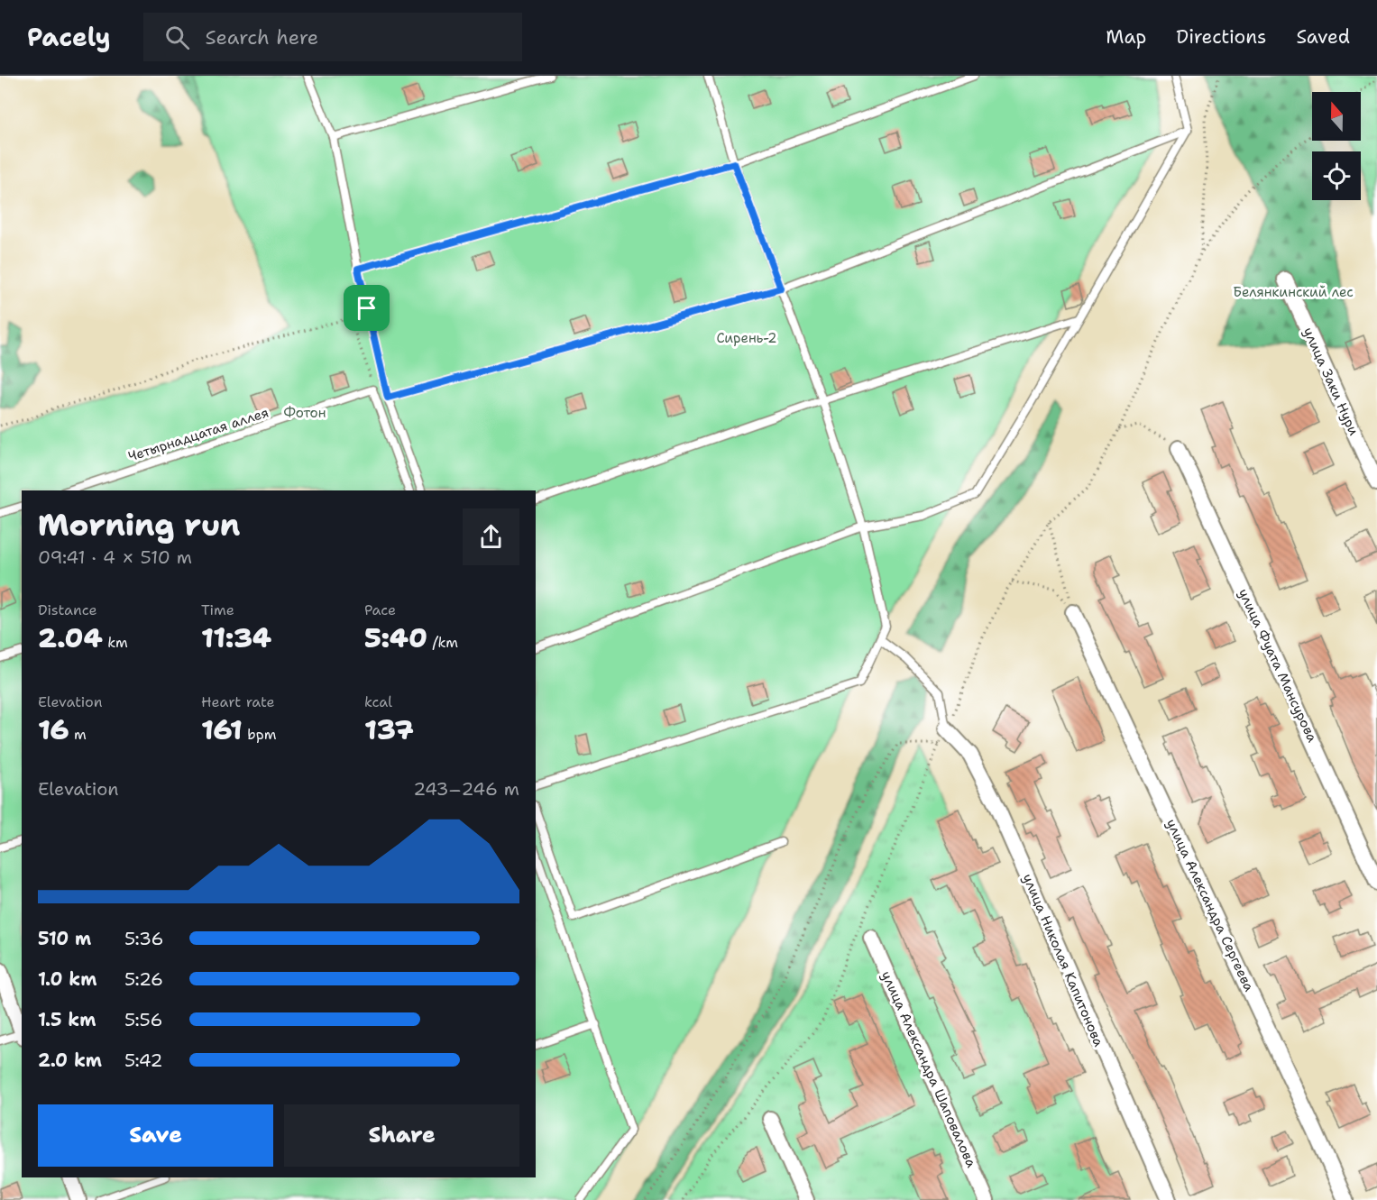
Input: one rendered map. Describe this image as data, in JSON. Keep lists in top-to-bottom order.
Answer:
{
  "streets": {
    "street": [
      "улица Заки Нури",
      "улица Фуата Мансурова",
      "улица Александра Сергеева",
      "улица Николая Капитонова",
      "улица Александра Шаповалова"
    ],
    "lane": ["Четырнадцатая аллея"]
  },
  "parks": ["Белянкинский лес", "Сирень-2", "Фотон"],
  "north": "top",
  "page": {
    "header": "Pacely",
    "search": "Search here",
    "nav": ["Map", "Directions", "Saved"],
    "heading": ["Morning run", "09:41 · 4 × 510 m"],
    "stats": [
      ["Distance", "2.04 km"],
      ["Time", "11:34"],
      ["Pace", "5:40 /km"],
      ["Elevation", "16 m"],
      ["Heart rate", "161 bpm"],
      ["kcal", "137"]
    ],
    "chart": ["Elevation", "243–246 m"],
    "list": [
      {
        "name": "510 m",
        "note": "5:36"
      },
      {
        "name": "1.0 km",
        "note": "5:26"
      },
      {
        "name": "1.5 km",
        "note": "5:56"
      },
      {
        "name": "2.0 km",
        "note": "5:42"
      }
    ],
    "buttons": ["Save", "Share"]
  }
}
